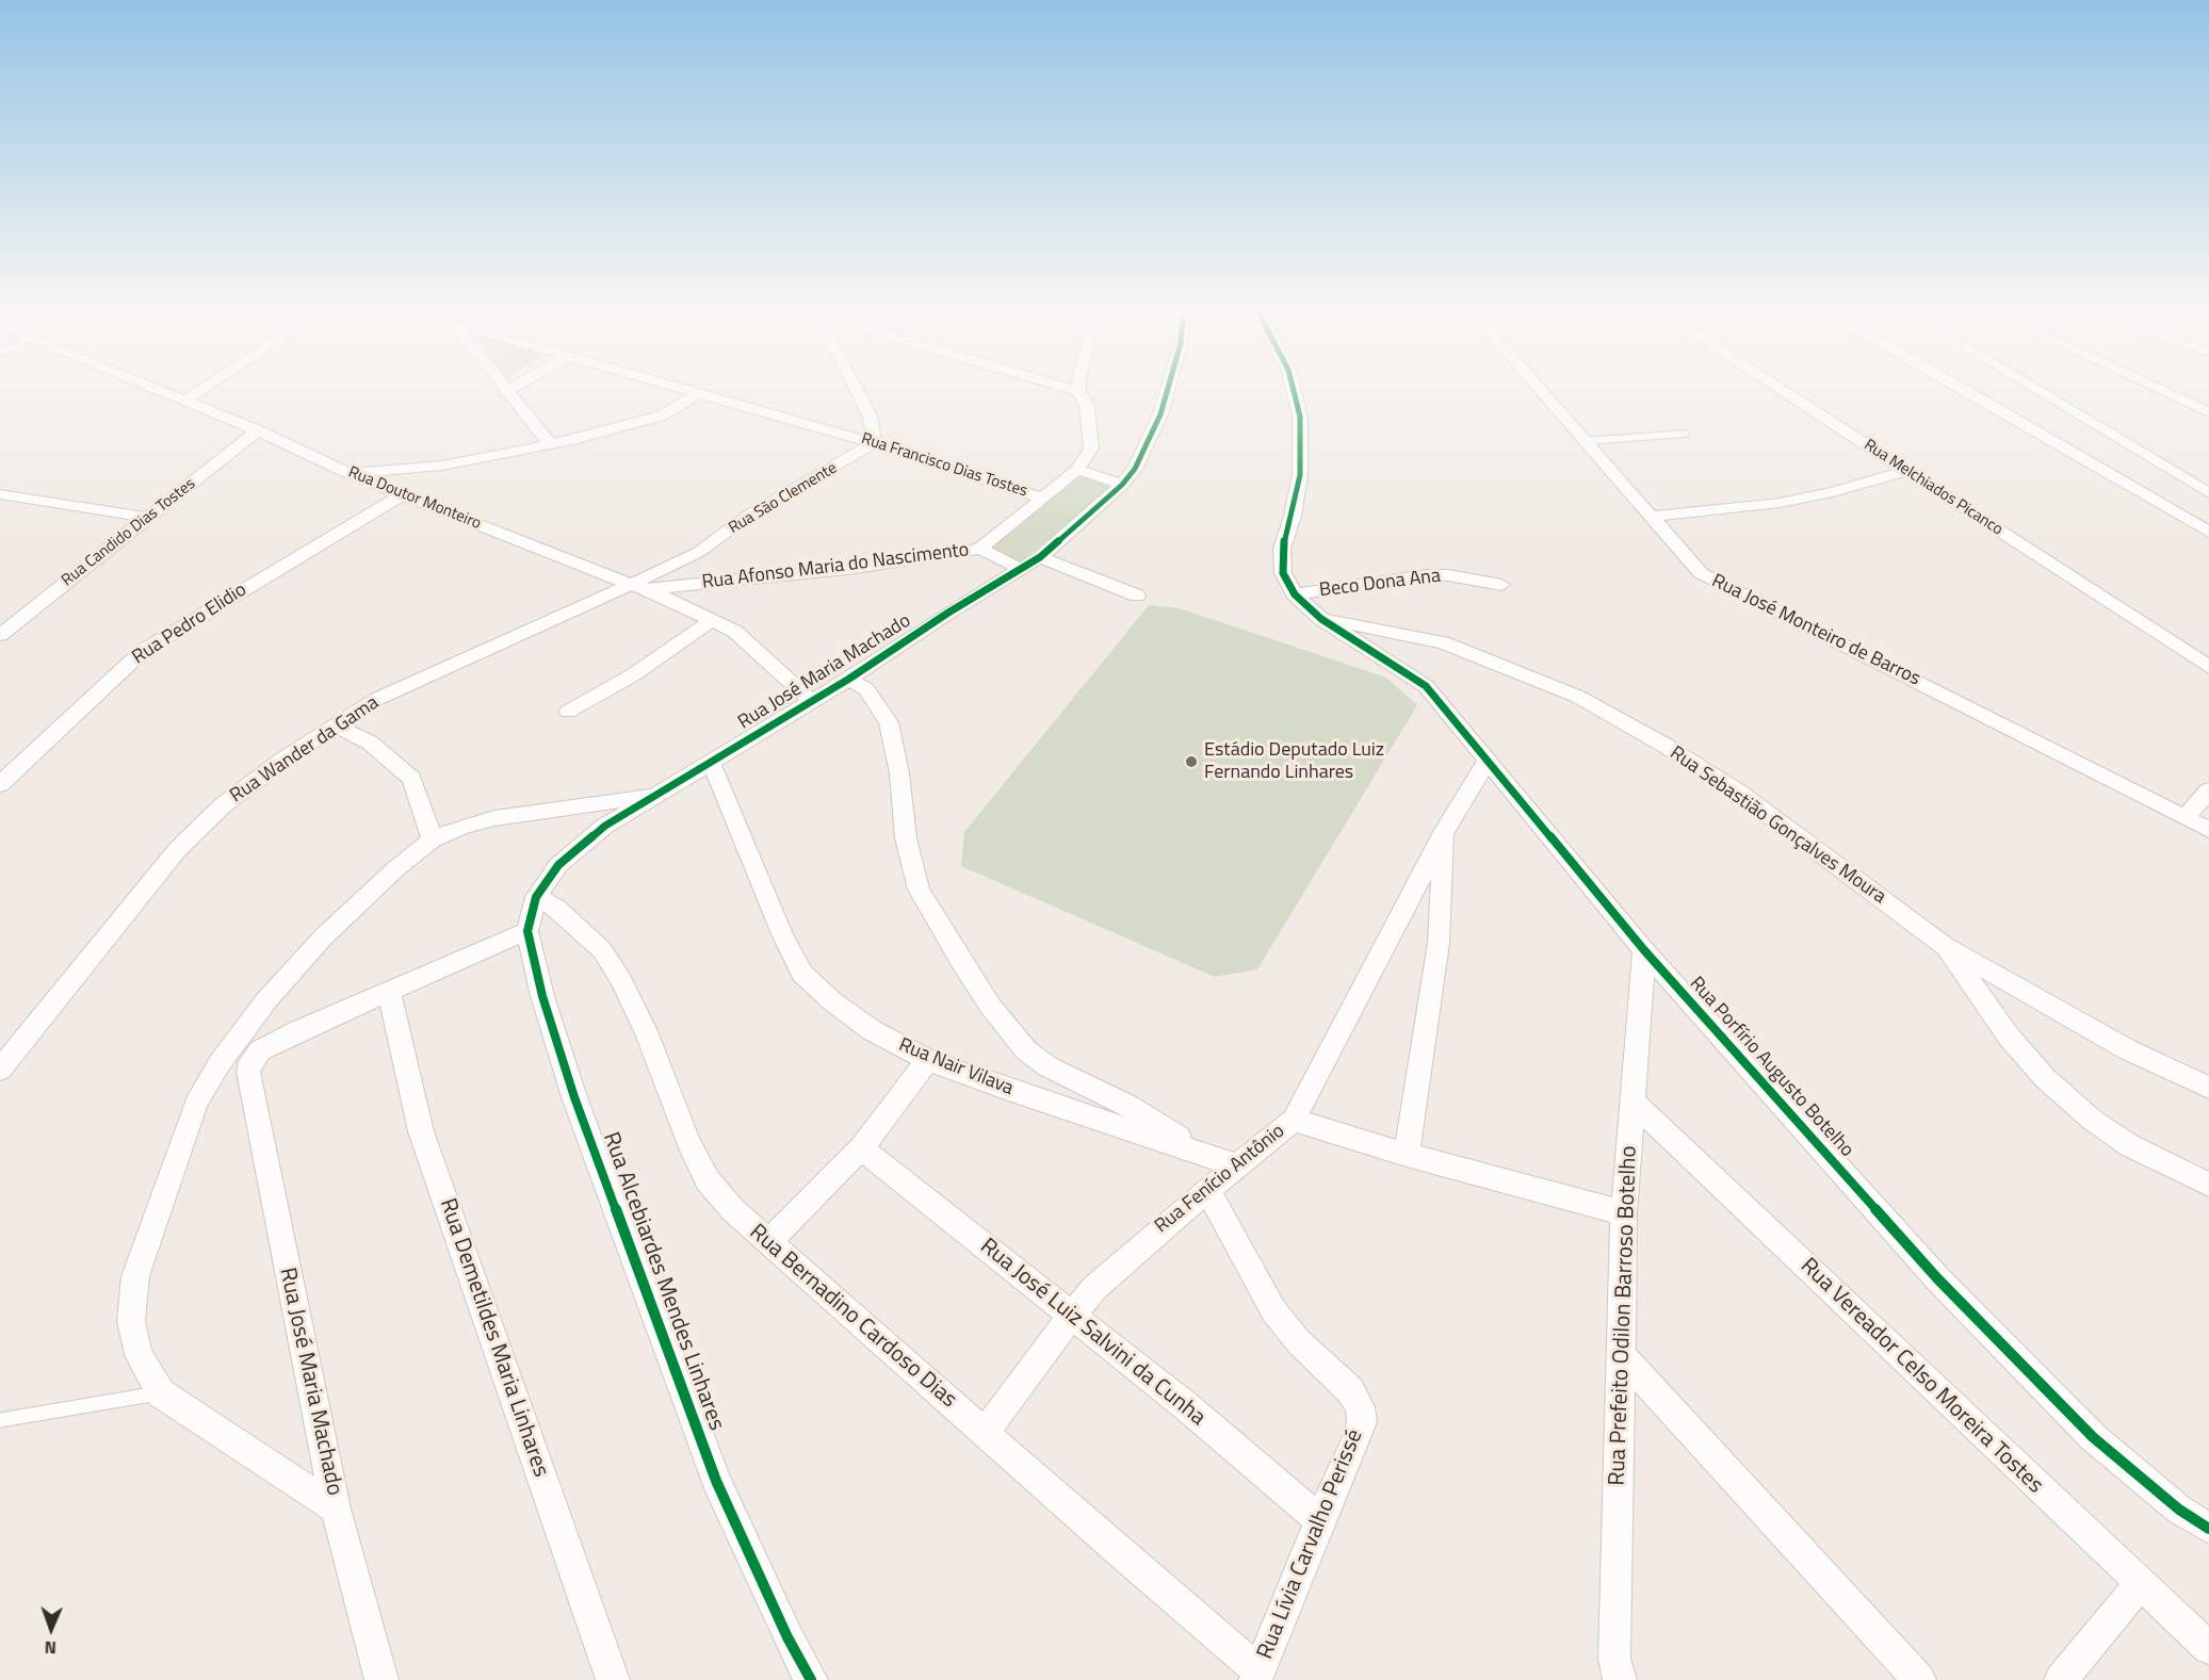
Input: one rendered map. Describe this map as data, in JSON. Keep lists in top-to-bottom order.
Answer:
{
  "streets": {
    "street": [
      "Rua Francisco Dias Tostes",
      "Rua Melchiados Picanco",
      "Rua Doutor Monteiro",
      "Rua São Clemente",
      "Rua Candido Dias Tostes",
      "Rua Afonso Maria do Nascimento",
      "Beco Dona Ana",
      "Rua Pedro Elidio",
      "Rua José Monteiro de Barros",
      "Rua José Maria Machado",
      "Rua Wander da Gama",
      "Rua Sebastião Gonçalves Moura",
      "Rua Nair Vilava",
      "Rua Porfírio Augusto Botelho",
      "Rua Fenício Antônio",
      "Rua Alcebiardes Mendes Linhares",
      "Rua Prefeito Odilon Barroso Botelho",
      "Rua Bernadino Cardoso Dias",
      "Rua José Luiz Salvini da Cunha",
      "Rua Demetildes Maria Linhares",
      "Rua Vereador Celso Moreira Tostes",
      "Rua Lívia Carvalho Perissé"
    ]
  },
  "crossings": [
    ["Rua Francisco Dias Tostes", "Rua São Clemente"],
    ["Rua Doutor Monteiro", "Rua São Clemente"],
    ["Rua Doutor Monteiro", "Rua Candido Dias Tostes"],
    ["Rua Doutor Monteiro", "Rua Afonso Maria do Nascimento"],
    ["Rua Doutor Monteiro", "Rua Pedro Elidio"],
    ["Rua Doutor Monteiro", "Rua José Maria Machado"],
    ["Rua Doutor Monteiro", "Rua Wander da Gama"],
    ["Rua São Clemente", "Rua Afonso Maria do Nascimento"],
    ["Rua São Clemente", "Rua Wander da Gama"],
    ["Rua Afonso Maria do Nascimento", "Rua José Maria Machado"],
    ["Rua Afonso Maria do Nascimento", "Rua Wander da Gama"],
    ["Beco Dona Ana", "Rua Porfírio Augusto Botelho"],
    ["Rua José Maria Machado", "Rua Nair Vilava"],
    ["Rua José Maria Machado", "Rua Alcebiardes Mendes Linhares"],
    ["Rua José Maria Machado", "Rua Bernadino Cardoso Dias"],
    ["Rua José Maria Machado", "Rua Demetildes Maria Linhares"],
    ["Rua Sebastião Gonçalves Moura", "Rua Porfírio Augusto Botelho"],
    ["Rua Nair Vilava", "Rua Fenício Antônio"],
    ["Rua Porfírio Augusto Botelho", "Rua Fenício Antônio"],
    ["Rua Porfírio Augusto Botelho", "Rua Prefeito Odilon Barroso Botelho"],
    ["Rua Fenício Antônio", "Rua Bernadino Cardoso Dias"],
    ["Rua Fenício Antônio", "Rua José Luiz Salvini da Cunha"],
    ["Rua Fenício Antônio", "Rua Lívia Carvalho Perissé"],
    ["Rua Alcebiardes Mendes Linhares", "Rua Bernadino Cardoso Dias"],
    ["Rua Prefeito Odilon Barroso Botelho", "Rua Vereador Celso Moreira Tostes"],
    ["Rua Bernadino Cardoso Dias", "Rua Lívia Carvalho Perissé"],
    ["Rua José Luiz Salvini da Cunha", "Rua Lívia Carvalho Perissé"]
  ],
  "places": ["Estádio Deputado Luiz Fernando Linhares"],
  "north": "bottom"
}
